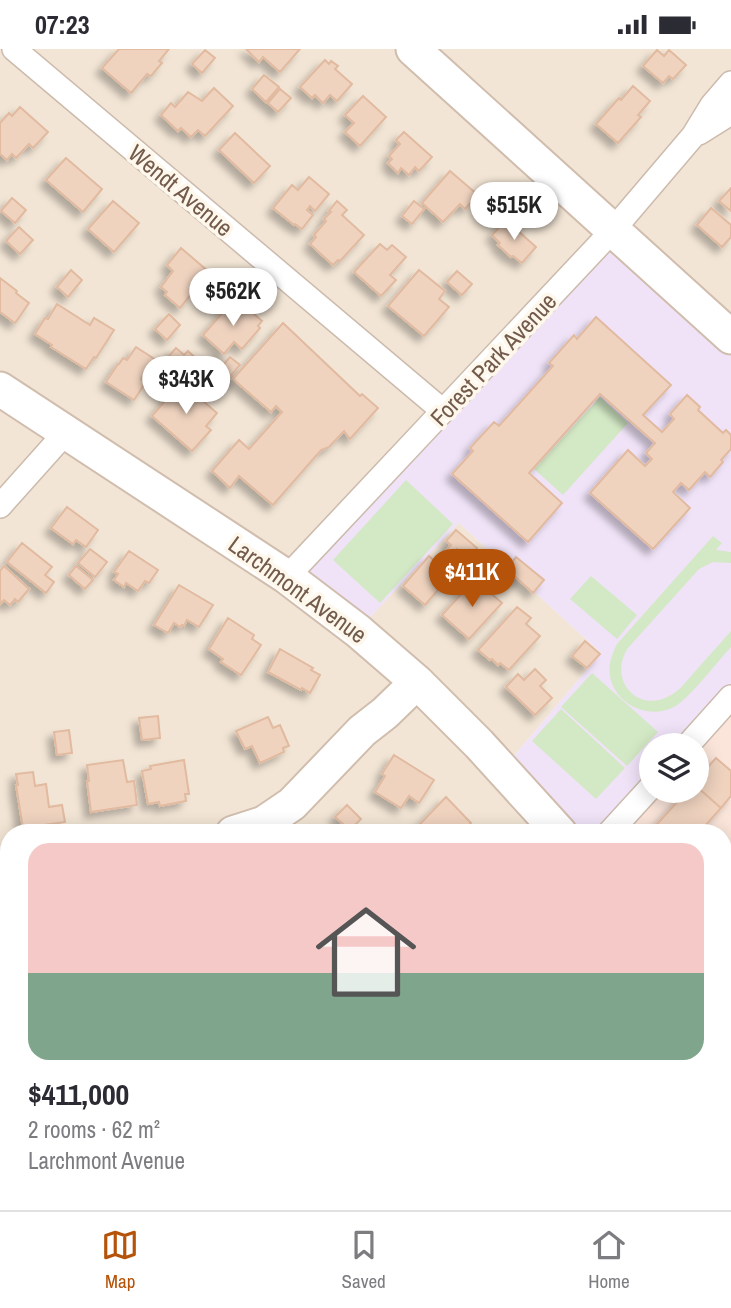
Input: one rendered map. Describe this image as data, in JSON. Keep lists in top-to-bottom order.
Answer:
{
  "streets": {
    "street": ["Wendt Avenue", "Forest Park Avenue", "Larchmont Avenue"]
  },
  "crossings": [
    ["Wendt Avenue", "Forest Park Avenue"],
    ["Forest Park Avenue", "Larchmont Avenue"]
  ],
  "page": {
    "status": "07:23",
    "price": [
      "$515K",
      "$562K",
      "$343K",
      "$411K"
    ],
    "list": [
      {
        "name": "$411,000",
        "note": "2 rooms · 62 m² · Larchmont Avenue"
      }
    ],
    "tabs": ["Map", "Saved", "Home"]
  }
}
